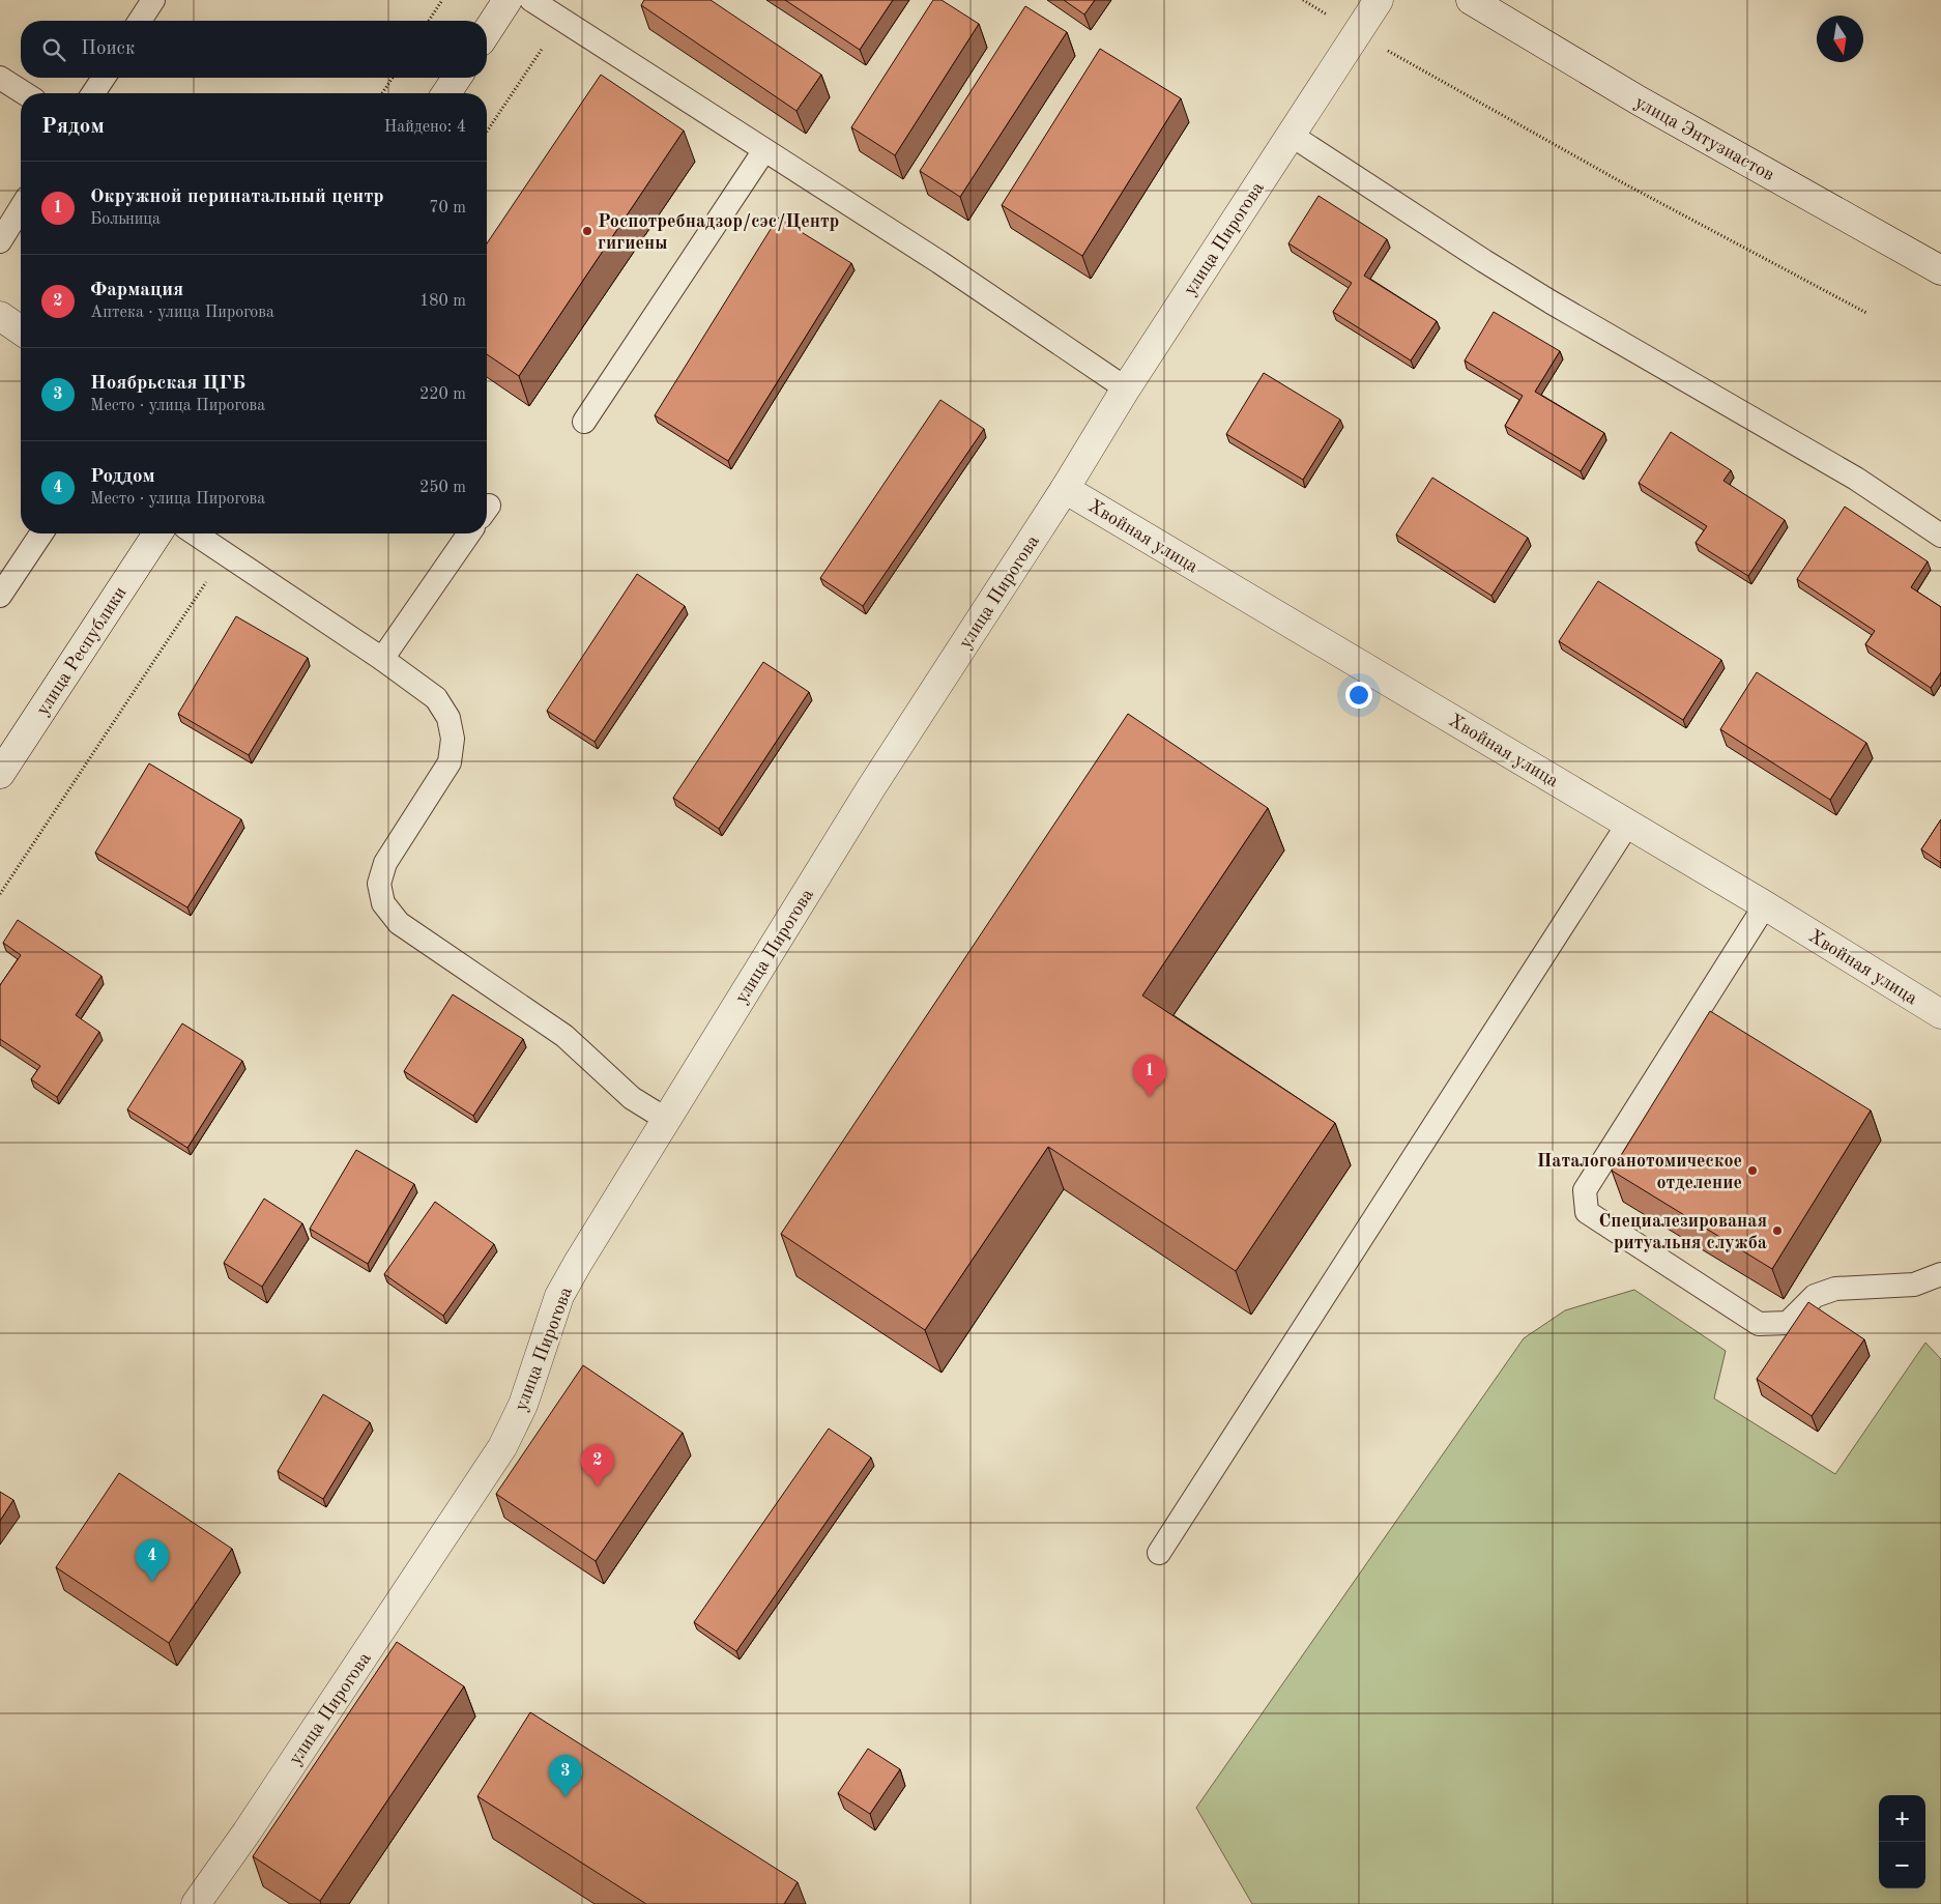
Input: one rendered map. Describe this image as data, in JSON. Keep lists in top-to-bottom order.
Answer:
{
  "streets": {
    "street": [
      "улица Энтузиастов",
      "улица Пирогова",
      "Хвойная улица",
      "улица Республики"
    ]
  },
  "crossings": [
    ["улица Пирогова", "Хвойная улица"]
  ],
  "places": ["Роспотребнадзор/сэс/Центр гигиены", "Паталогоанотомическое отделение", "Специалезированая ритуальня служба"],
  "north": "bottom",
  "page": {
    "search": "Поиск",
    "heading": ["Рядом", "Найдено: 4"],
    "list": [
      {
        "mark": "1",
        "name": "Окружной перинатальный центр",
        "note": "Больница",
        "value": "70 m"
      },
      {
        "mark": "2",
        "name": "Фармация",
        "note": "Аптека · улица Пирогова",
        "value": "180 m"
      },
      {
        "mark": "3",
        "name": "Ноябрьская ЦГБ",
        "note": "Место · улица Пирогова",
        "value": "220 m"
      },
      {
        "mark": "4",
        "name": "Роддом",
        "note": "Место · улица Пирогова",
        "value": "250 m"
      }
    ],
    "pins": [
      "1",
      "2",
      "4",
      "3"
    ],
    "map_buttons": ["+", "−"]
  }
}
